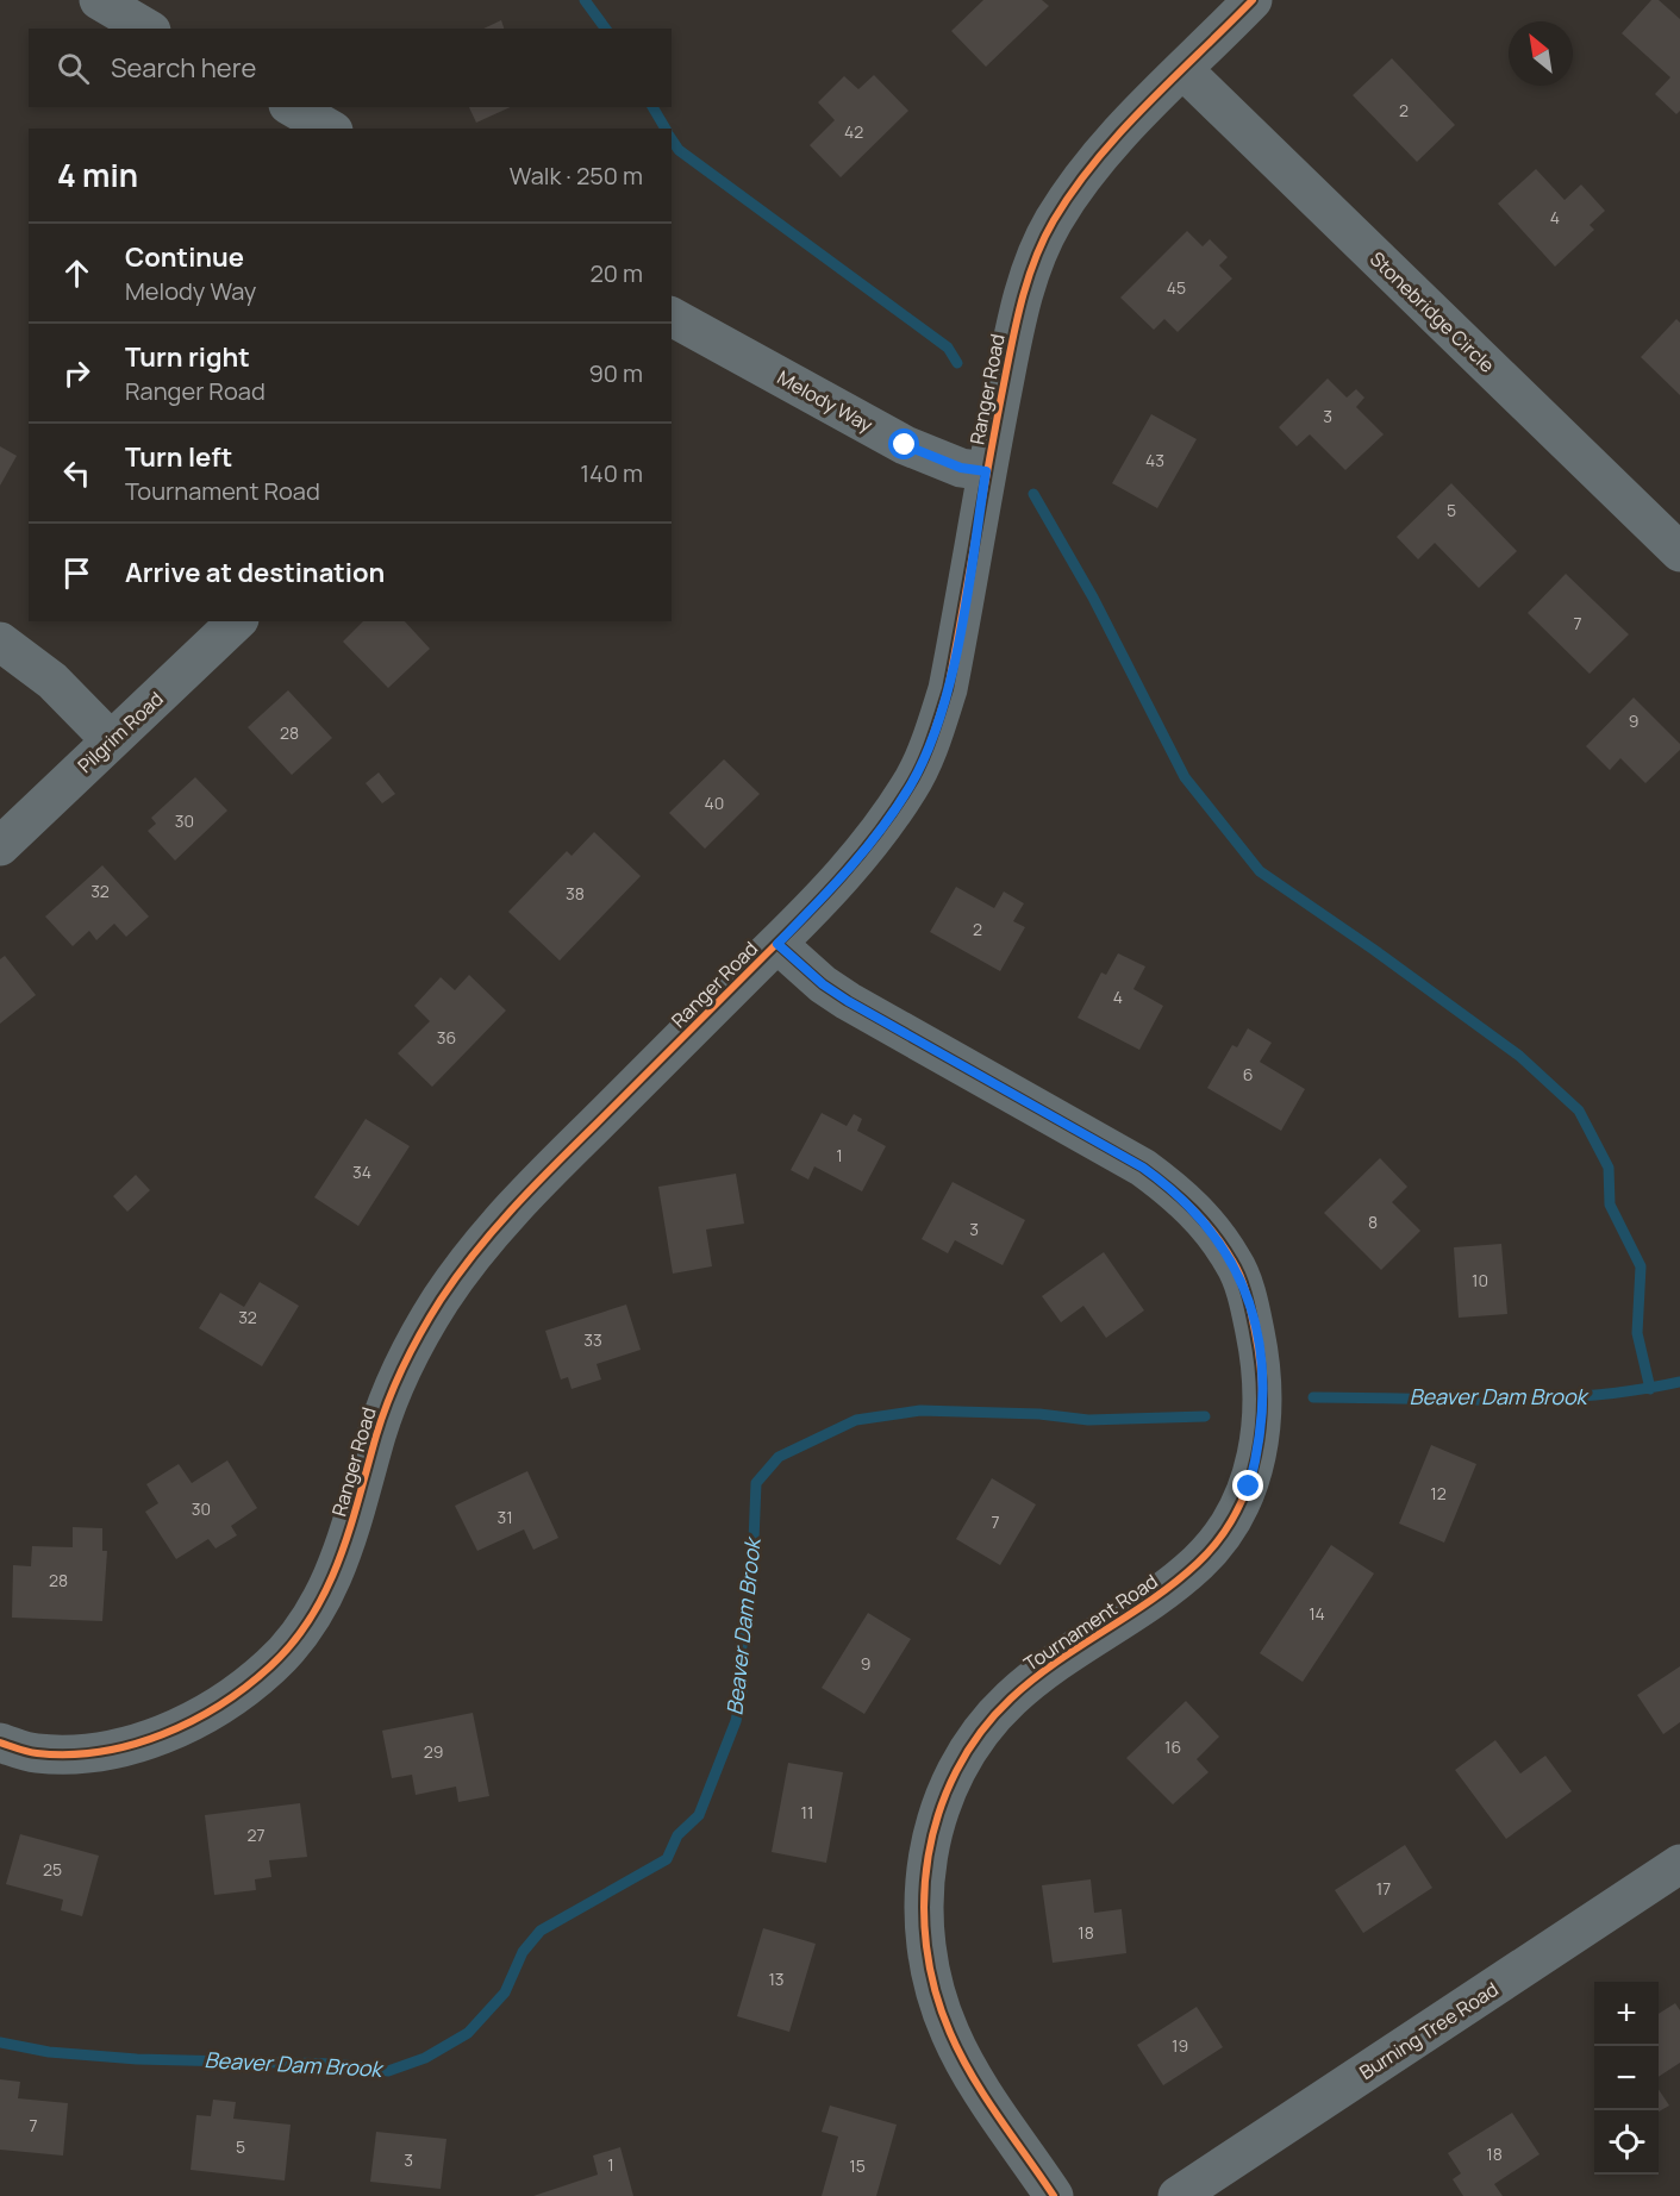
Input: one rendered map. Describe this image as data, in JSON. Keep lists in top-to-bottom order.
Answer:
{
  "streets": {
    "street": [
      "Stonebridge Circle",
      "Ranger Road",
      "Melody Way",
      "Pilgrim Road",
      "Tournament Road",
      "Burning Tree Road"
    ]
  },
  "crossings": [
    ["Stonebridge Circle", "Ranger Road"],
    ["Ranger Road", "Melody Way"],
    ["Ranger Road", "Tournament Road"]
  ],
  "water": ["Beaver Dam Brook"],
  "house_numbers": [
    "2",
    "42",
    "4",
    "45",
    "3",
    "43",
    "5",
    "7",
    "9",
    "28",
    "40",
    "30",
    "32",
    "38",
    "2",
    "4",
    "36",
    "6",
    "1",
    "34",
    "8",
    "3",
    "10",
    "32",
    "33",
    "12",
    "30",
    "31",
    "7",
    "28",
    "14",
    "9",
    "16",
    "29",
    "11",
    "27",
    "25",
    "17",
    "18",
    "13",
    "19",
    "7",
    "5",
    "18",
    "3",
    "1",
    "15"
  ],
  "north": "top left",
  "page": {
    "search": "Search here",
    "heading": ["4 min", "Walk · 250 m"],
    "list": [
      ["Continue", "Melody Way", "20 m"],
      ["Turn right", "Ranger Road", "90 m"],
      ["Turn left", "Tournament Road", "140 m"],
      "Arrive at destination"
    ],
    "map_buttons": ["+", "−"]
  }
}
